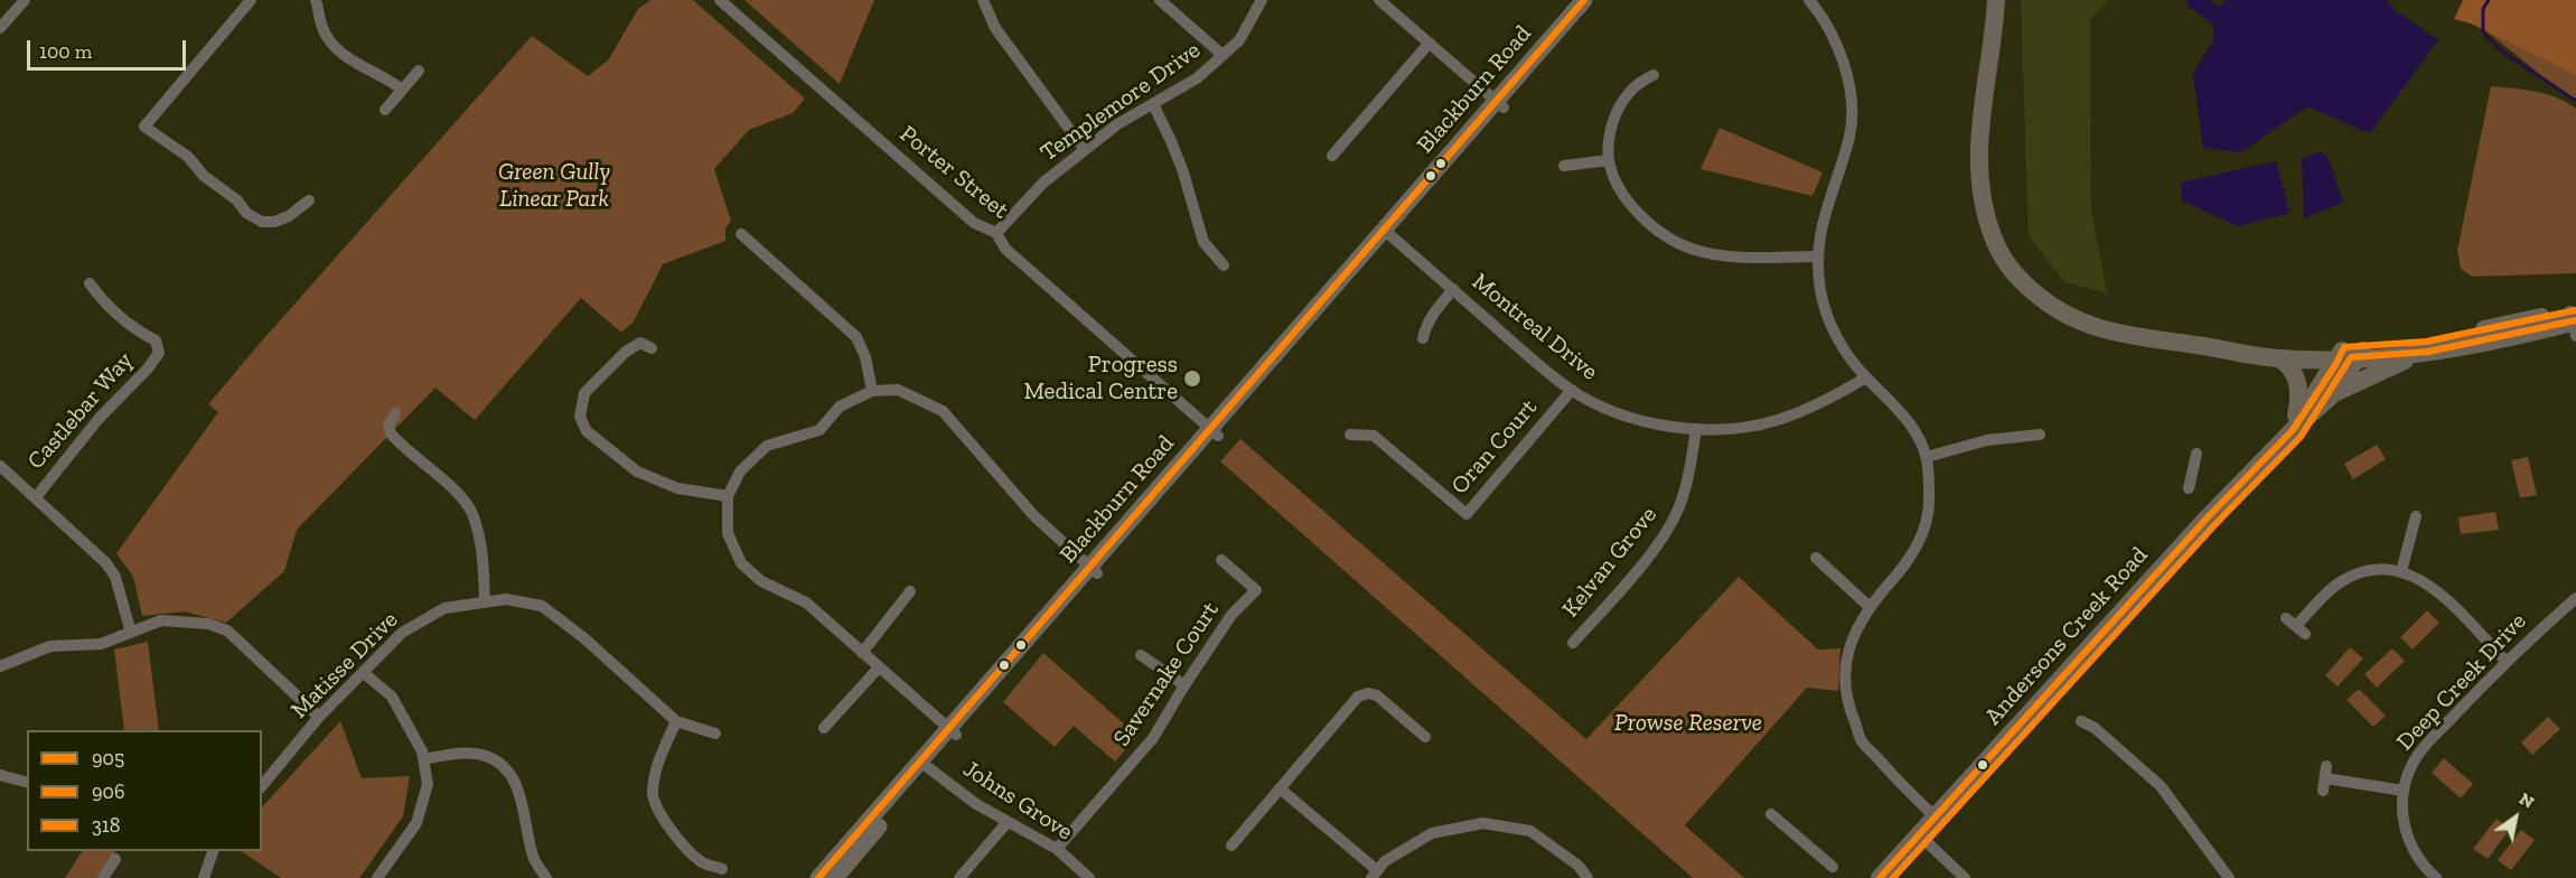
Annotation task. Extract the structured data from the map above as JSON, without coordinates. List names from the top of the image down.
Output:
{
  "streets": {
    "main road": ["Blackburn Road", "Andersons Creek Road"],
    "street": [
      "Templemore Drive",
      "Porter Street",
      "Montreal Drive",
      "Castlebar Way",
      "Oran Court",
      "Kelvan Grove",
      "Matisse Drive",
      "Savernake Court",
      "Deep Creek Drive",
      "Johns Grove"
    ]
  },
  "crossings": [
    ["Blackburn Road", "Porter Street"],
    ["Blackburn Road", "Montreal Drive"],
    ["Blackburn Road", "Johns Grove"],
    ["Templemore Drive", "Porter Street"],
    ["Montreal Drive", "Oran Court"],
    ["Montreal Drive", "Kelvan Grove"],
    ["Savernake Court", "Johns Grove"]
  ],
  "parks": ["Green Gully Linear Park", "Prowse Reserve"],
  "places": ["Progress Medical Centre"],
  "lines": ["transit line 905", "transit line 906", "transit line 318"],
  "legend": ["905", "906", "318"],
  "scale_bar": "100 m",
  "north": "top right"
}
